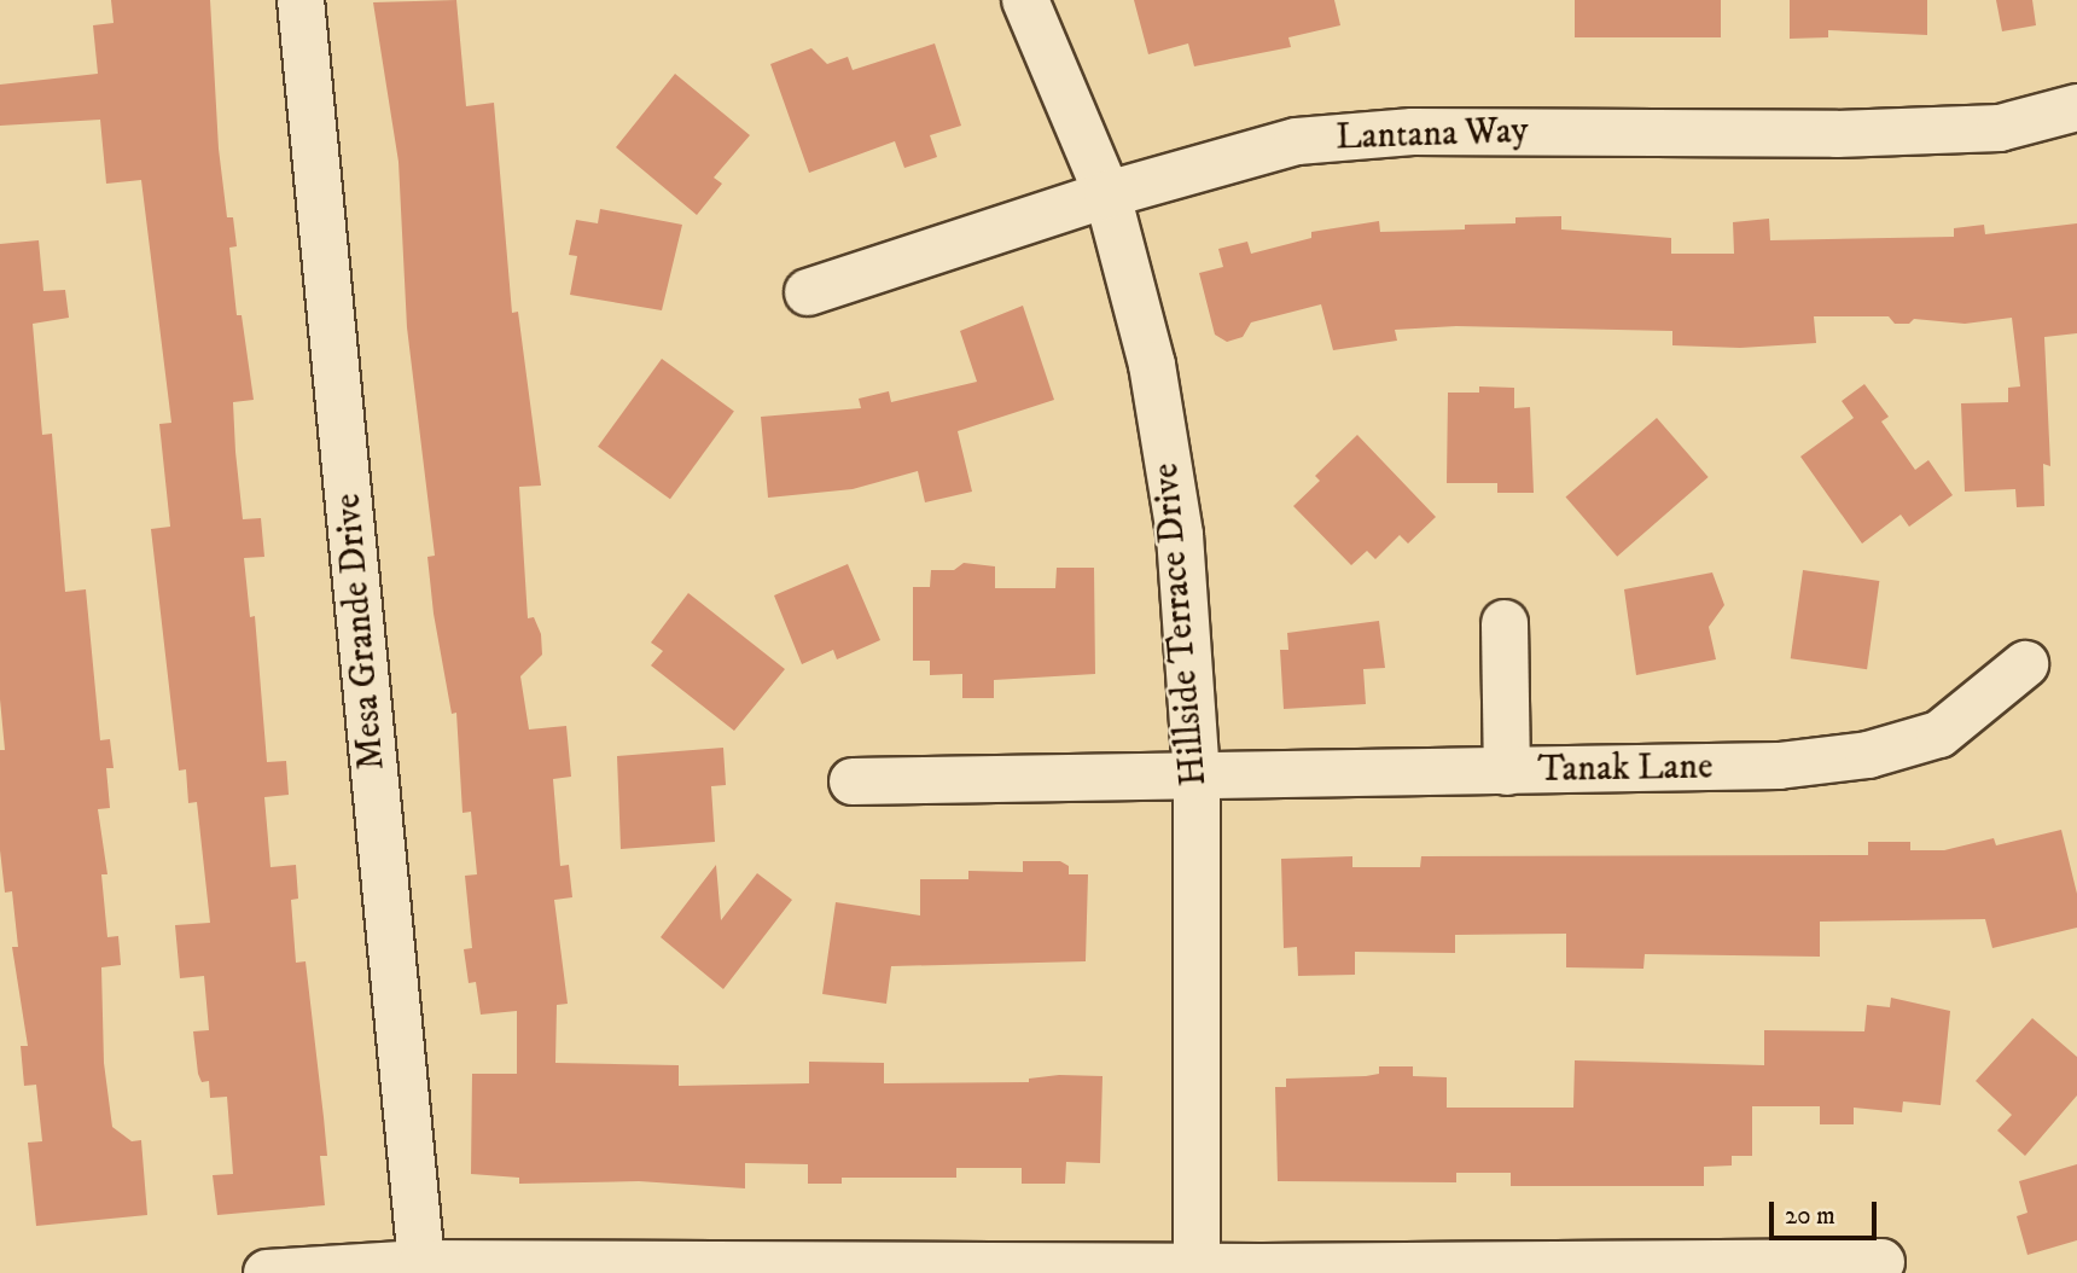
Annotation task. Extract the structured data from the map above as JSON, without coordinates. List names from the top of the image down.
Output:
{
  "streets": {
    "street": [
      "Lantana Way",
      "Hillside Terrace Drive",
      "Mesa Grande Drive",
      "Tanak Lane"
    ]
  },
  "crossings": [
    ["Lantana Way", "Hillside Terrace Drive"],
    ["Hillside Terrace Drive", "Tanak Lane"]
  ],
  "scale_bar": "20 m"
}
